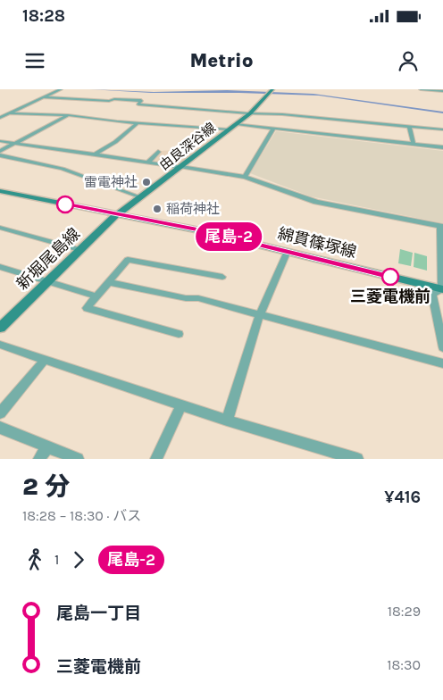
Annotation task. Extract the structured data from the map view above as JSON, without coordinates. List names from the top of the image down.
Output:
{
  "streets": {
    "main road": ["由良深谷線", "綿貫篠塚線", "新堀尾島線"]
  },
  "crossings": [
    ["由良深谷線", "綿貫篠塚線"],
    ["由良深谷線", "新堀尾島線"],
    ["綿貫篠塚線", "新堀尾島線"]
  ],
  "places": ["雷電神社", "稲荷神社", "三菱電機前"],
  "lines": ["bus line 尾島-2"],
  "page": {
    "status": "18:28",
    "header": "Metrio",
    "on_map": "尾島-2",
    "heading": ["2 分", "18:28 – 18:30 · バス", "¥416"],
    "legs": ["1", "尾島-2"],
    "list": [
      {
        "name": "尾島一丁目",
        "value": "18:29"
      },
      {
        "name": "三菱電機前",
        "value": "18:30"
      }
    ]
  }
}
